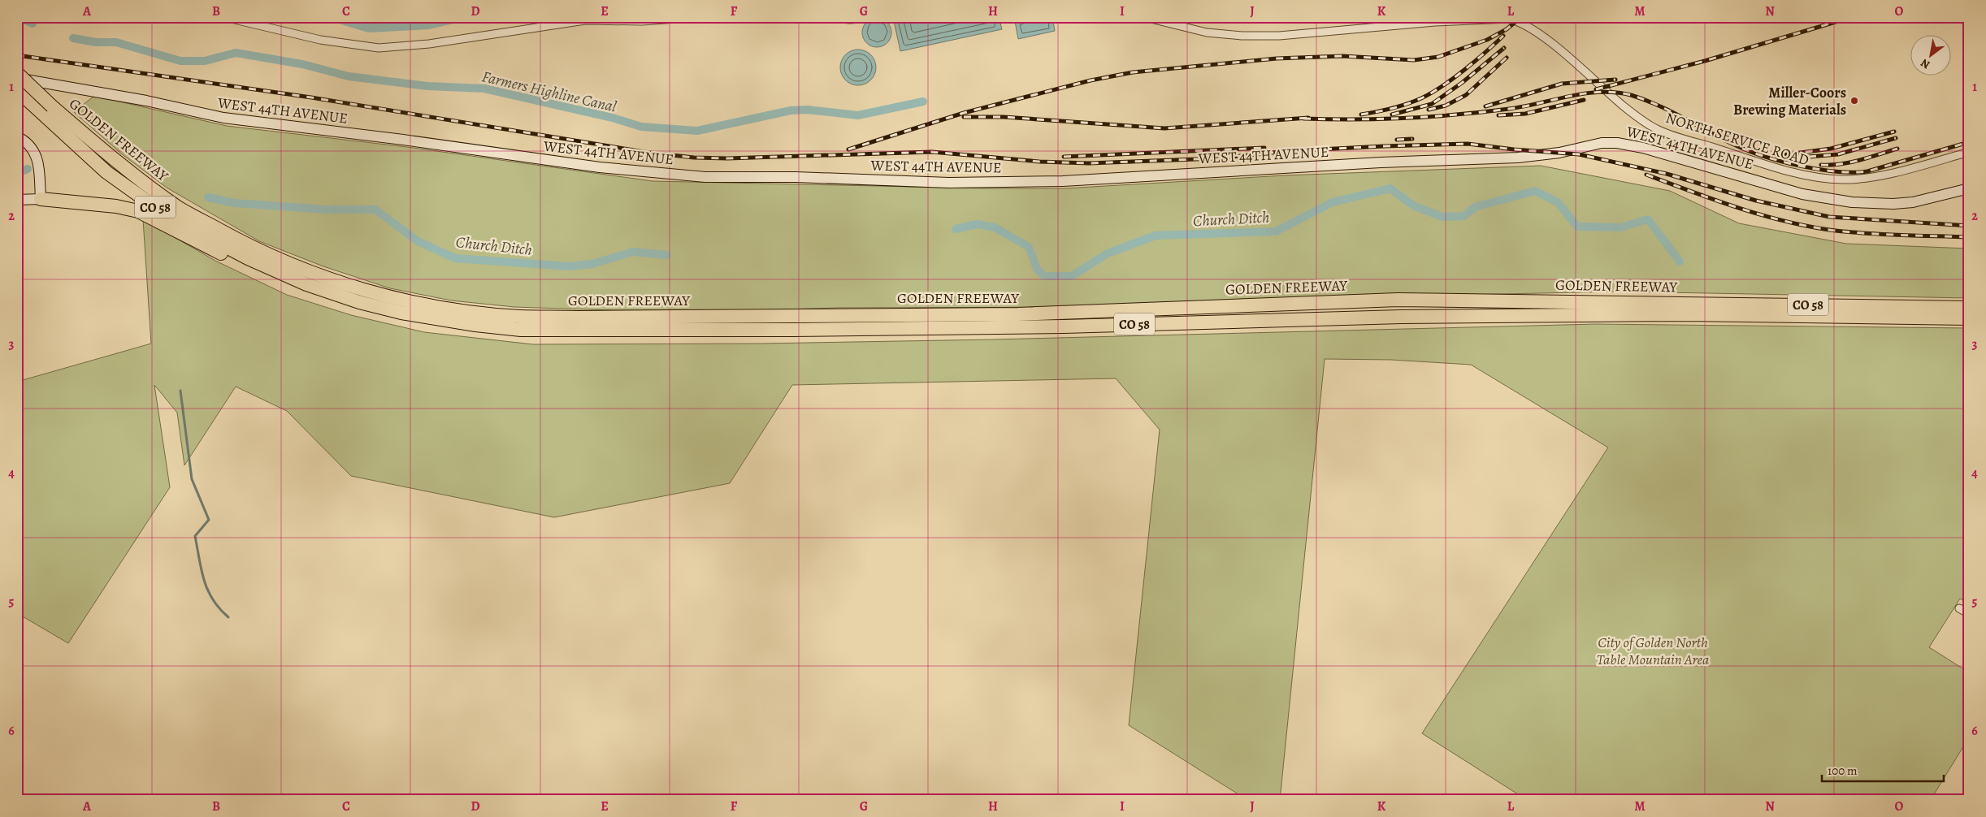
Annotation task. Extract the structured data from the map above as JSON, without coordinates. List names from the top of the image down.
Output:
{
  "streets": {
    "highway": ["GOLDEN FREEWAY", "CO 58"],
    "street": ["WEST 44TH AVENUE", "NORTH SERVICE ROAD"]
  },
  "water": ["Farmers Highline Canal", "Church Ditch"],
  "parks": ["City of Golden North Table Mountain Area"],
  "places": ["Miller-Coors Brewing Materials"],
  "scale_bar": "100 m",
  "north": "bottom left",
  "grid": {
    "columns": [
      "A",
      "B",
      "C",
      "D",
      "E",
      "F",
      "G",
      "H",
      "I",
      "J",
      "K",
      "L",
      "M",
      "N",
      "O"
    ],
    "rows": [
      "1",
      "2",
      "3",
      "4",
      "5",
      "6"
    ]
  }
}
